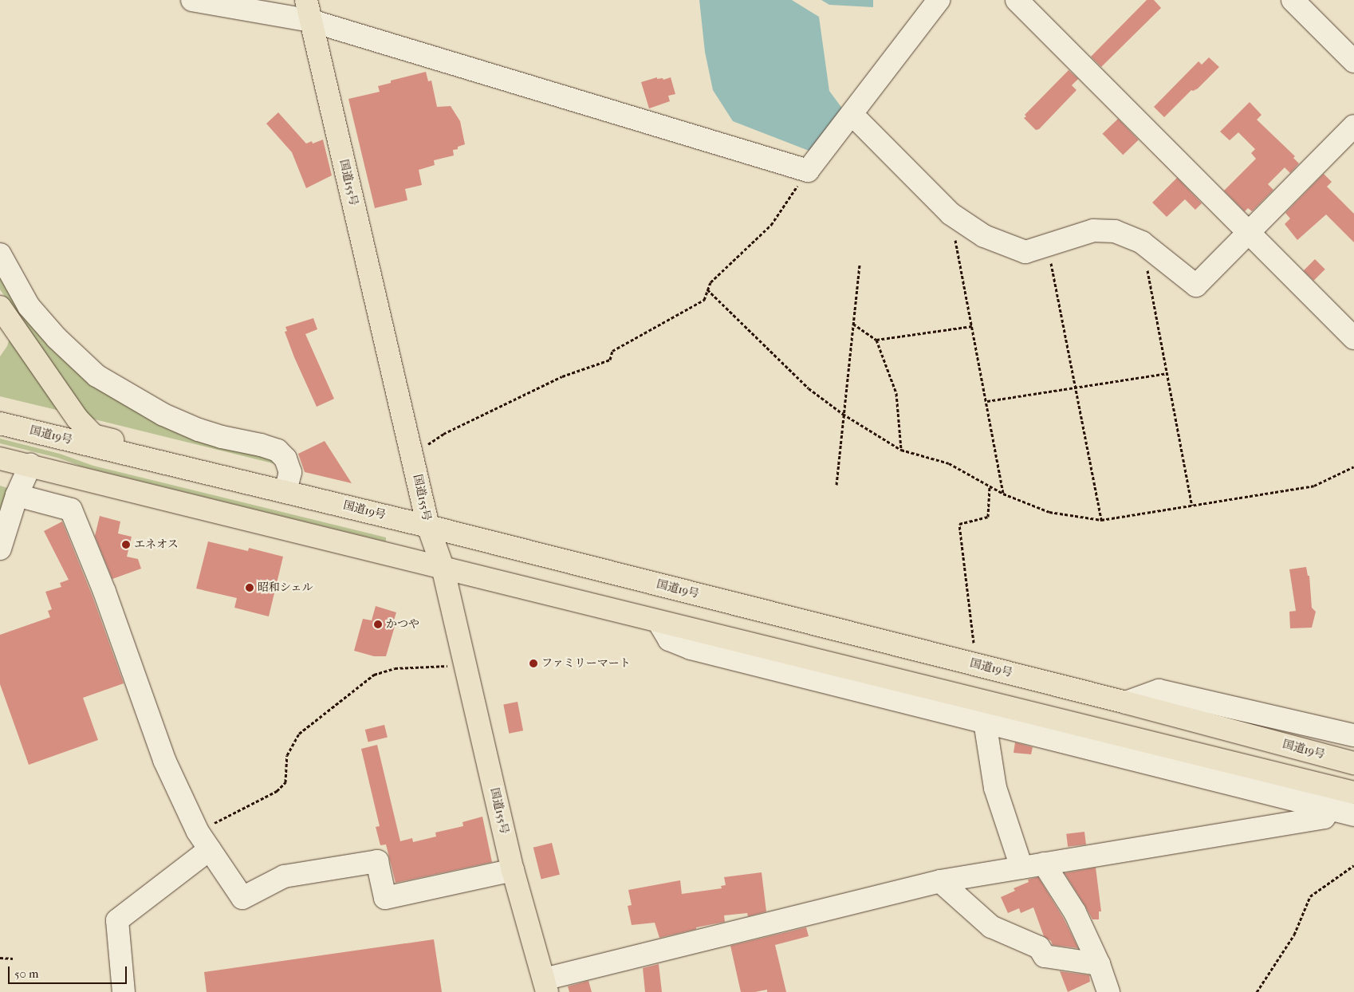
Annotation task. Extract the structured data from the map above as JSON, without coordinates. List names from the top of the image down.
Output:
{
  "streets": {
    "highway": ["国道155号", "国道19号"]
  },
  "crossings": [
    ["国道155号", "国道19号"]
  ],
  "places": [
    "エネオス",
    "昭和シェル",
    "かつや",
    "ファミリーマート"
  ],
  "scale_bar": "50 m"
}
